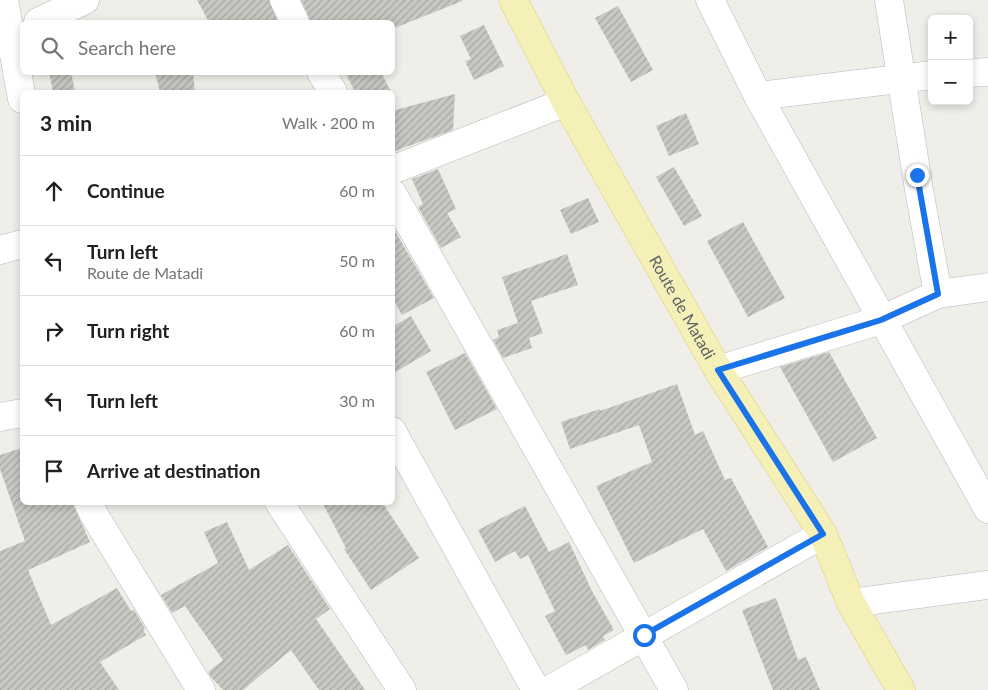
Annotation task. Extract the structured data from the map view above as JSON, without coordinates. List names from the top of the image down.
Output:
{
  "streets": {
    "main road": ["Route de Matadi"]
  },
  "page": {
    "map_buttons": ["+", "−"],
    "search": "Search here",
    "heading": ["3 min", "Walk · 200 m"],
    "list": [
      ["Continue", "60 m"],
      ["Turn left", "Route de Matadi", "50 m"],
      ["Turn right", "60 m"],
      ["Turn left", "30 m"],
      "Arrive at destination"
    ]
  }
}
